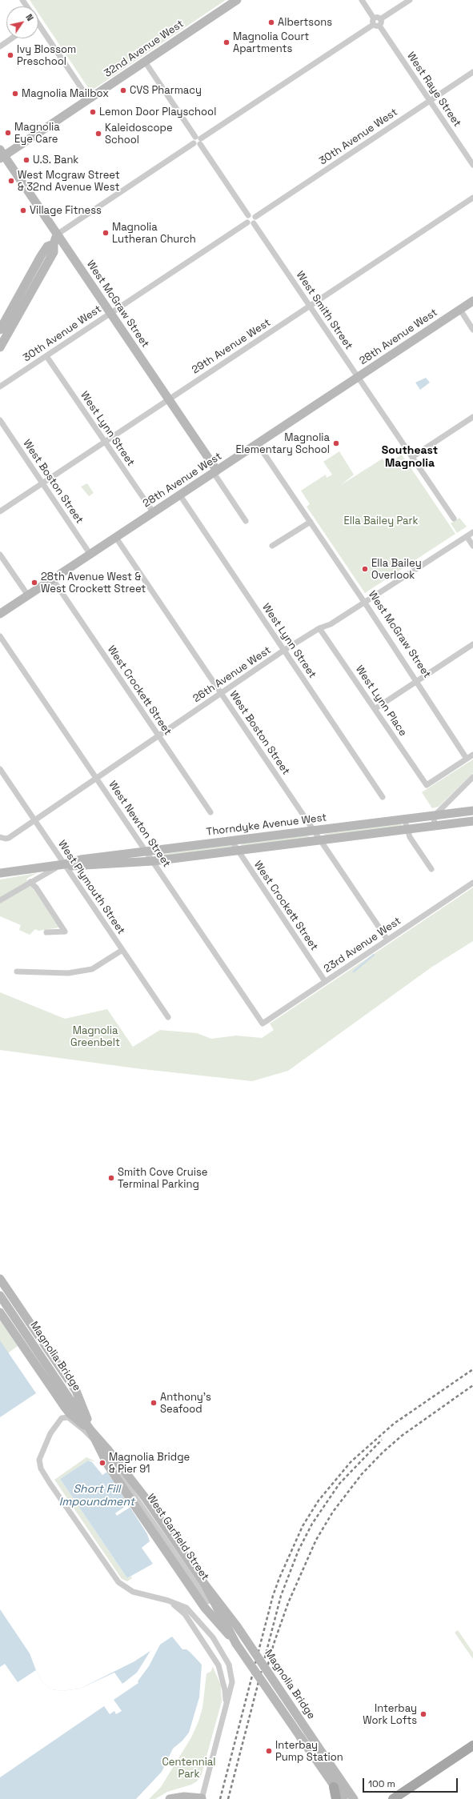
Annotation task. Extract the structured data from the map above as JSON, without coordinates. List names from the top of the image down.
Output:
{
  "streets": {
    "main road": [
      "32nd Avenue West",
      "West McGraw Street",
      "28th Avenue West",
      "Thorndyke Avenue West",
      "Magnolia Bridge"
    ],
    "street": [
      "West Raye Street",
      "30th Avenue West",
      "West Smith Street",
      "29th Avenue West",
      "West Lynn Street",
      "West Boston Street",
      "26th Avenue West",
      "West Crockett Street",
      "West Lynn Place",
      "West Newton Street",
      "West Plymouth Street",
      "23rd Avenue West",
      "West Garfield Street"
    ]
  },
  "crossings": [
    ["32nd Avenue West", "West McGraw Street"],
    ["West Raye Street", "30th Avenue West"],
    ["30th Avenue West", "West McGraw Street"],
    ["30th Avenue West", "West Smith Street"],
    ["30th Avenue West", "West Lynn Street"],
    ["West McGraw Street", "28th Avenue West"],
    ["West McGraw Street", "29th Avenue West"],
    ["West McGraw Street", "26th Avenue West"],
    ["West McGraw Street", "West Lynn Place"],
    ["West Smith Street", "28th Avenue West"],
    ["West Smith Street", "29th Avenue West"],
    ["28th Avenue West", "West Lynn Street"],
    ["28th Avenue West", "West Boston Street"],
    ["28th Avenue West", "West Crockett Street"],
    ["29th Avenue West", "West Lynn Street"],
    ["29th Avenue West", "West Boston Street"],
    ["West Lynn Street", "26th Avenue West"],
    ["West Boston Street", "26th Avenue West"],
    ["West Boston Street", "Thorndyke Avenue West"],
    ["West Boston Street", "23rd Avenue West"],
    ["26th Avenue West", "West Crockett Street"],
    ["26th Avenue West", "West Lynn Place"],
    ["26th Avenue West", "West Newton Street"],
    ["26th Avenue West", "West Plymouth Street"],
    ["West Crockett Street", "Thorndyke Avenue West"],
    ["West Crockett Street", "23rd Avenue West"],
    ["West Newton Street", "Thorndyke Avenue West"],
    ["West Newton Street", "23rd Avenue West"],
    ["Thorndyke Avenue West", "West Plymouth Street"]
  ],
  "districts": ["Southeast Magnolia"],
  "water": ["Short Fill Impoundment"],
  "parks": ["Ella Bailey Park", "Magnolia Greenbelt", "Centennial Park"],
  "places": [
    "Albertsons",
    "Magnolia Court Apartments",
    "Ivy Blossom Preschool",
    "CVS Pharmacy",
    "Magnolia Mailbox",
    "Lemon Door Playschool",
    "Magnolia Eye Care",
    "Kaleidoscope School",
    "U.S. Bank",
    "West Mcgraw Street & 32nd Avenue West",
    "Village Fitness",
    "Magnolia Lutheran Church",
    "Magnolia Elementary School",
    "Ella Bailey Overlook",
    "28th Avenue West & West Crockett Street",
    "Smith Cove Cruise Terminal Parking",
    "Anthony's Seafood",
    "Magnolia Bridge & Pier 91",
    "Interbay Work Lofts",
    "Interbay Pump Station"
  ],
  "scale_bar": "100 m",
  "north": "top right"
}
